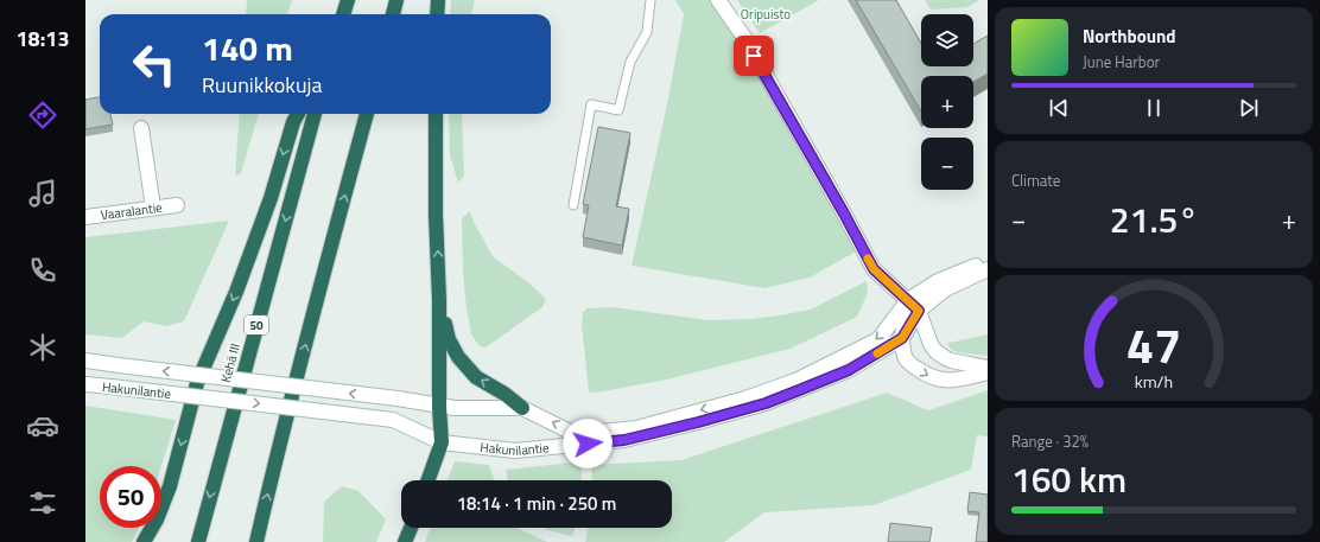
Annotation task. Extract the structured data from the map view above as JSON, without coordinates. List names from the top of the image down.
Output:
{
  "streets": {
    "highway": ["50", "Kehä III"],
    "main road": ["Vaaralantie", "Hakunilantie"]
  },
  "parks": ["Oripuisto"],
  "page": {
    "tabs": "18:13",
    "map_buttons": ["+", "−"],
    "turn": ["140 m", "Ruunikkokuja"],
    "song": ["Northbound", "June Harbor"],
    "tile": [
      "Climate",
      ["Range · 32%", "160 km"]
    ],
    "heat": ["−", "21.5°", "+"],
    "limit": "50",
    "trip": "18:14 · 1 min · 250 m",
    "gauge": ["47", "km/h"]
  }
}
